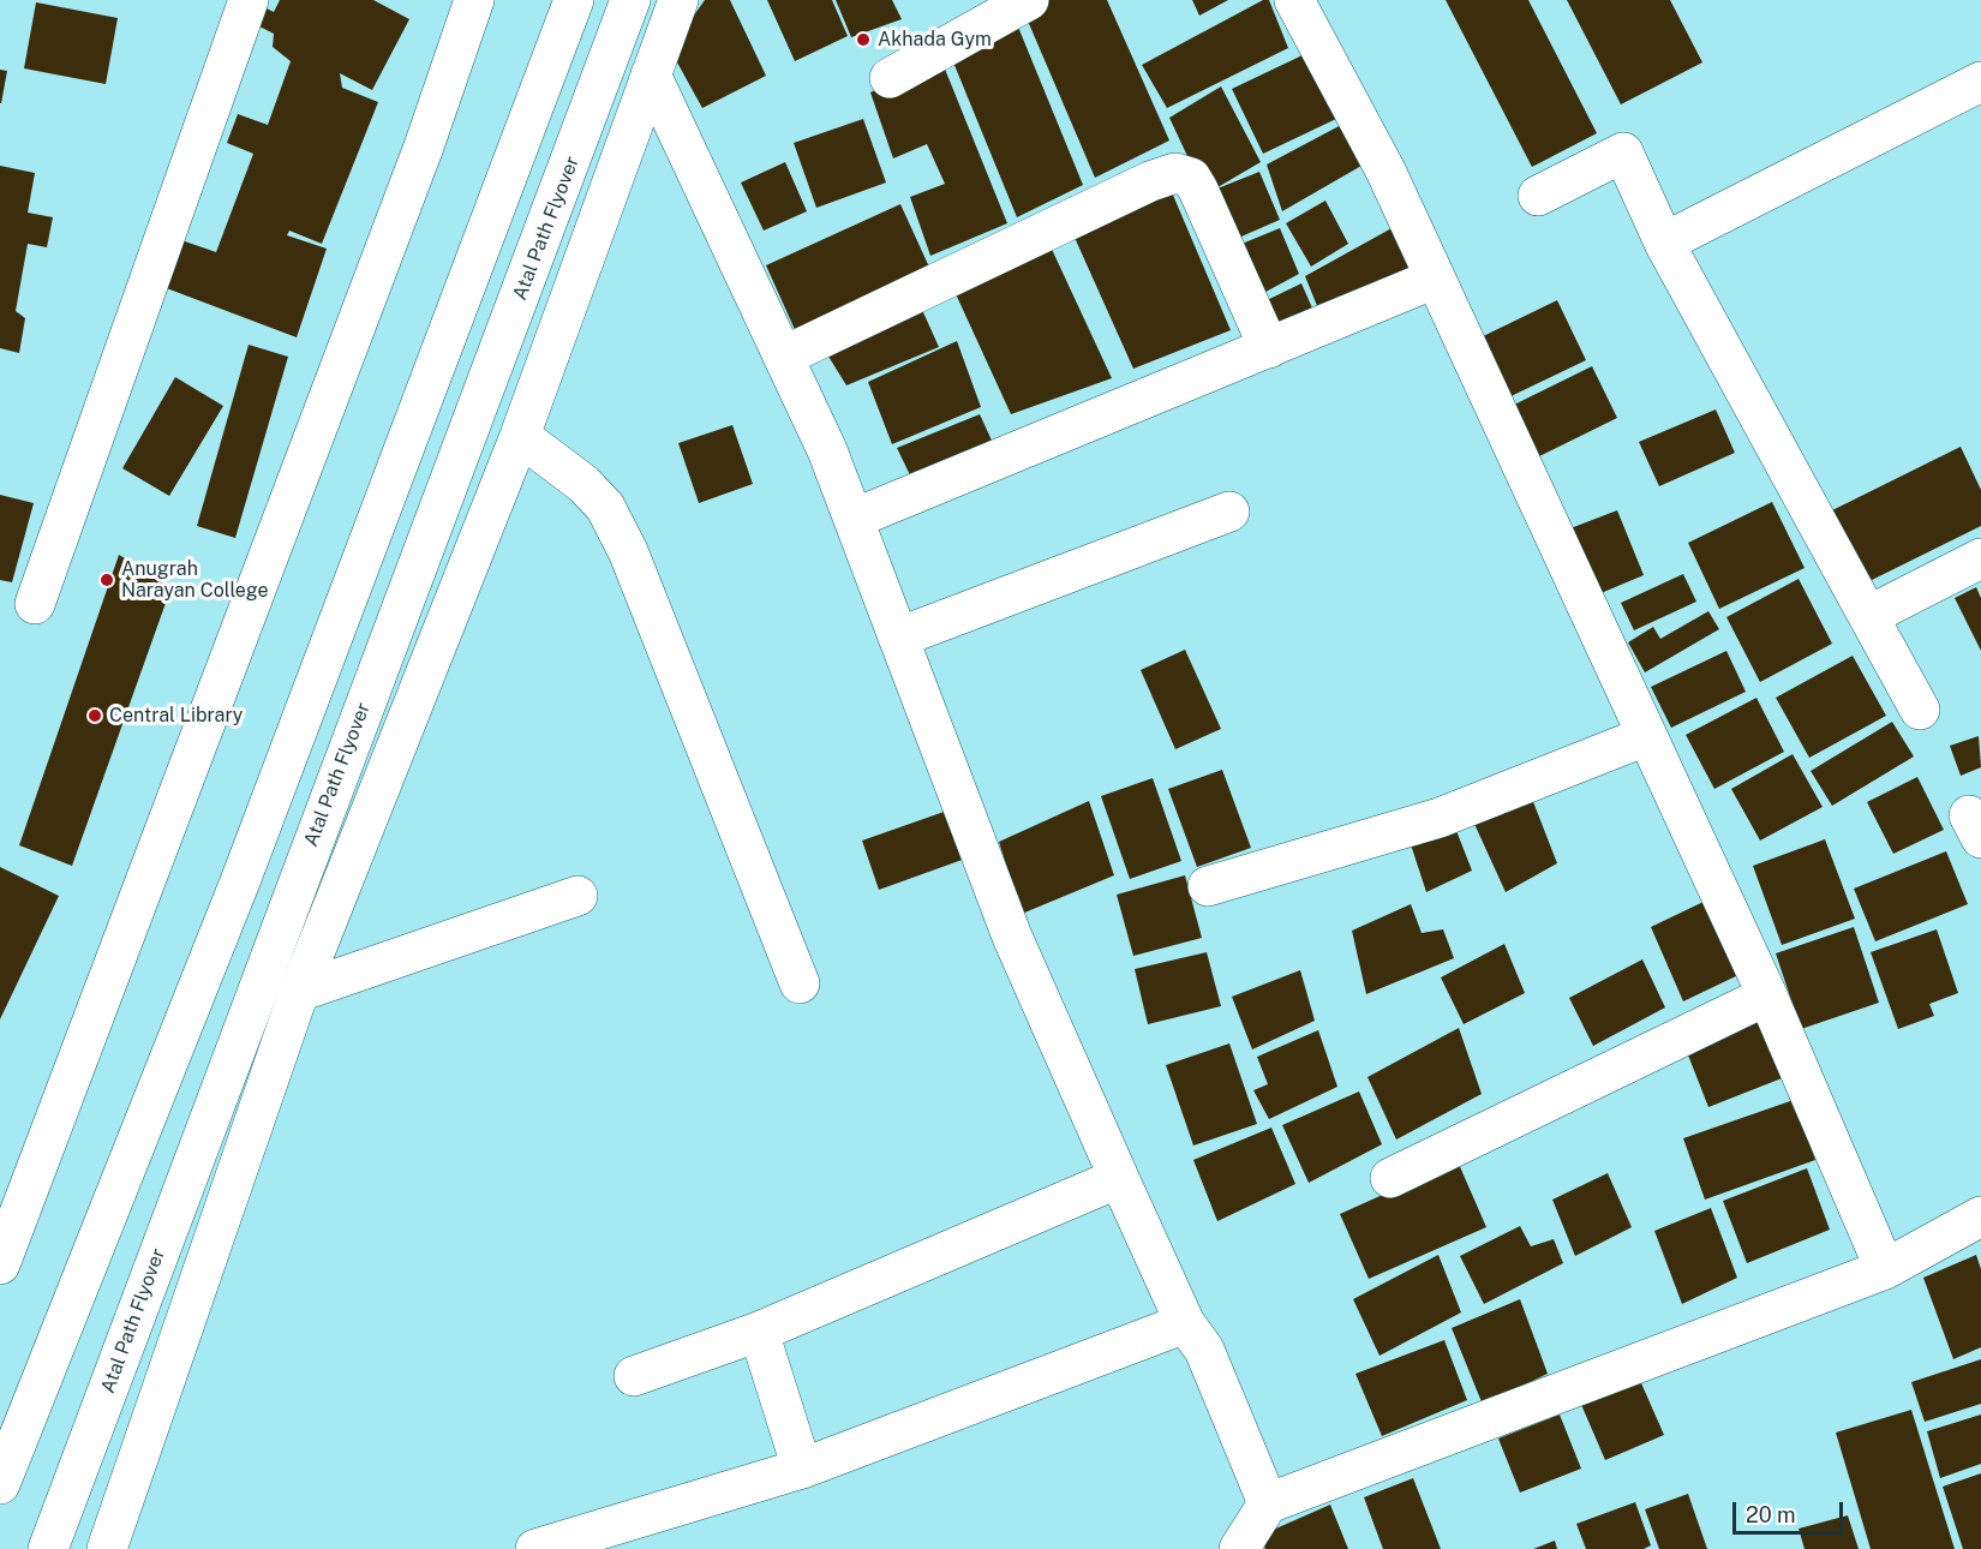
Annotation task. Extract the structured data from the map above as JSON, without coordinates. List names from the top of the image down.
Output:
{
  "streets": {
    "street": ["Atal Path Flyover"]
  },
  "places": ["Akhada Gym", "Anugrah Narayan College", "Central Library"],
  "scale_bar": "20 m"
}
